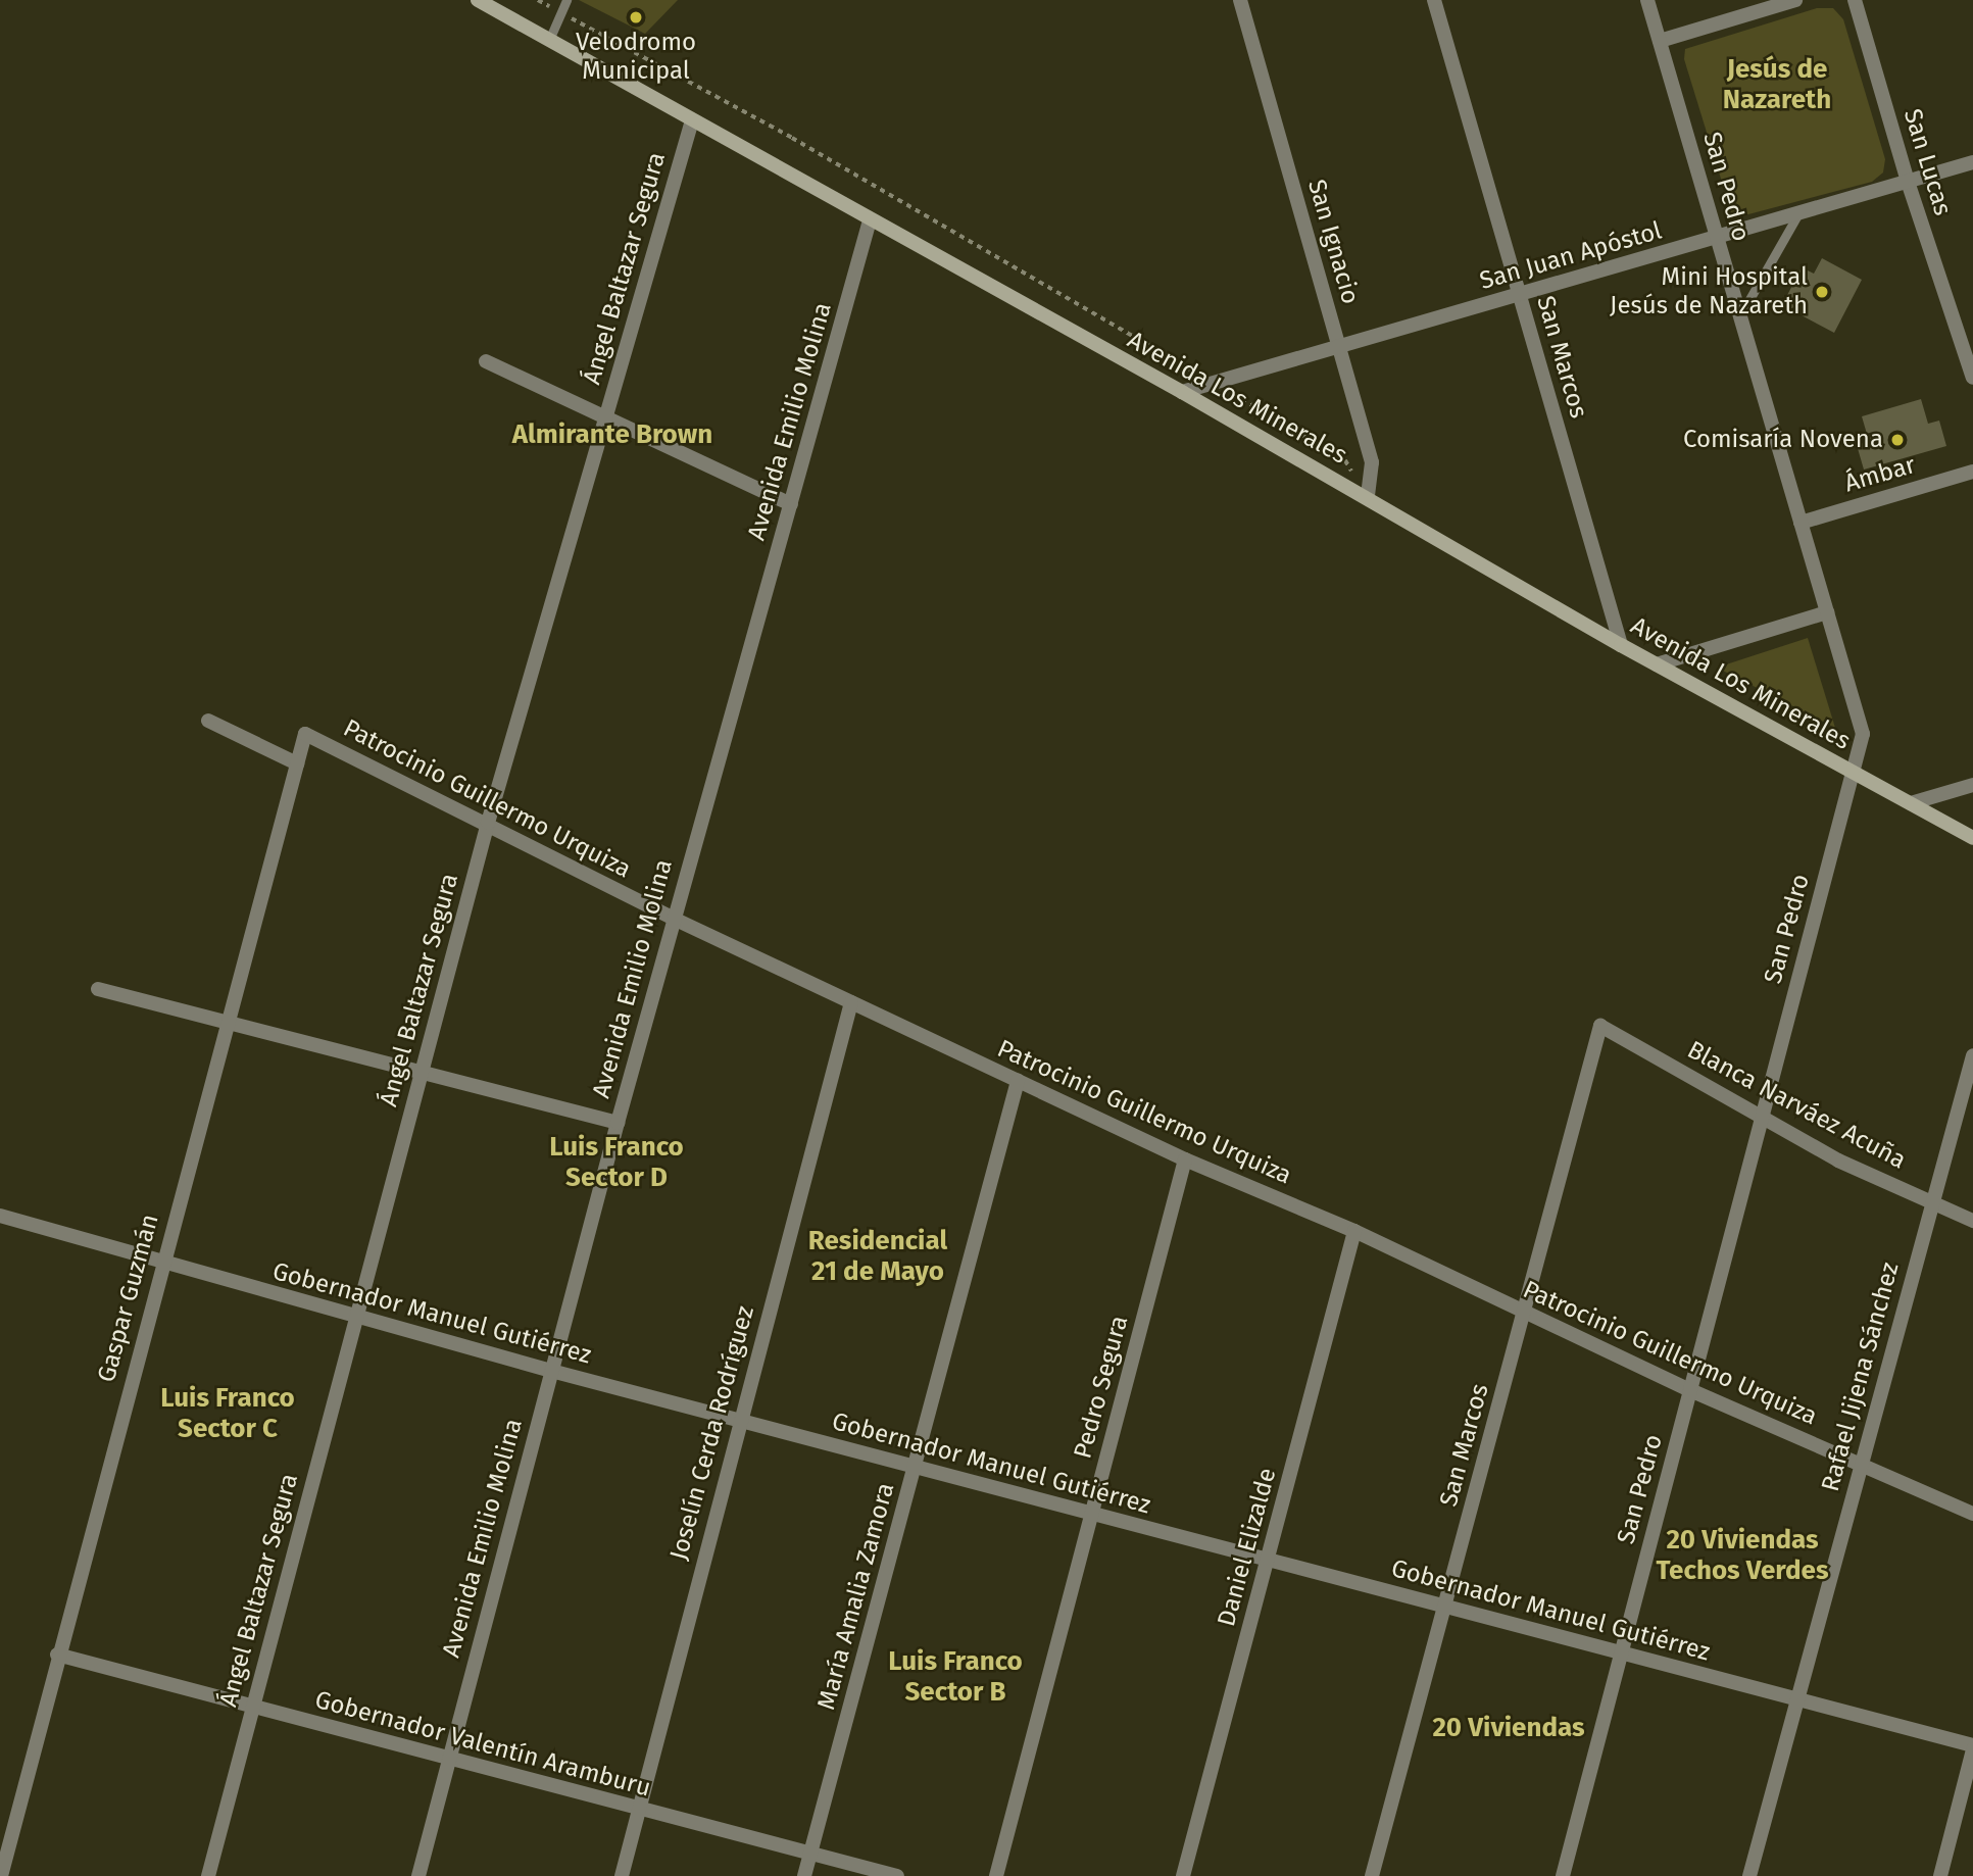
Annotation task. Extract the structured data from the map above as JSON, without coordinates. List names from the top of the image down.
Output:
{
  "streets": {
    "main road": ["Avenida Los Minerales"],
    "street": [
      "San Lucas",
      "San Pedro",
      "San Ignacio",
      "San Juan Apóstol",
      "Ángel Baltazar Segura",
      "San Marcos",
      "Avenida Emilio Molina",
      "Ámbar",
      "Patrocinio Guillermo Urquiza",
      "Blanca Narváez Acuña",
      "Gaspar Guzmán",
      "Gobernador Manuel Gutiérrez",
      "Rafael Jijena Sánchez",
      "Pedro Segura",
      "Joselín Cerda Rodríguez",
      "Daniel Elizalde",
      "María Amalia Zamora",
      "Gobernador Valentín Aramburu"
    ]
  },
  "crossings": [
    ["San Lucas", "San Juan Apóstol"],
    ["San Pedro", "San Juan Apóstol"],
    ["San Pedro", "Avenida Los Minerales"],
    ["San Pedro", "Ámbar"],
    ["San Pedro", "Patrocinio Guillermo Urquiza"],
    ["San Pedro", "Blanca Narváez Acuña"],
    ["San Pedro", "Gobernador Manuel Gutiérrez"],
    ["San Ignacio", "San Juan Apóstol"],
    ["San Ignacio", "Avenida Los Minerales"],
    ["San Juan Apóstol", "San Marcos"],
    ["San Juan Apóstol", "Avenida Los Minerales"],
    ["Ángel Baltazar Segura", "Avenida Los Minerales"],
    ["Ángel Baltazar Segura", "Patrocinio Guillermo Urquiza"],
    ["Ángel Baltazar Segura", "Gobernador Manuel Gutiérrez"],
    ["Ángel Baltazar Segura", "Gobernador Valentín Aramburu"],
    ["San Marcos", "Avenida Los Minerales"],
    ["San Marcos", "Patrocinio Guillermo Urquiza"],
    ["San Marcos", "Blanca Narváez Acuña"],
    ["San Marcos", "Gobernador Manuel Gutiérrez"],
    ["Avenida Los Minerales", "Avenida Emilio Molina"],
    ["Avenida Emilio Molina", "Patrocinio Guillermo Urquiza"],
    ["Avenida Emilio Molina", "Gobernador Manuel Gutiérrez"],
    ["Avenida Emilio Molina", "Gobernador Valentín Aramburu"],
    ["Patrocinio Guillermo Urquiza", "Gaspar Guzmán"],
    ["Patrocinio Guillermo Urquiza", "Rafael Jijena Sánchez"],
    ["Patrocinio Guillermo Urquiza", "Pedro Segura"],
    ["Patrocinio Guillermo Urquiza", "Joselín Cerda Rodríguez"],
    ["Patrocinio Guillermo Urquiza", "Daniel Elizalde"],
    ["Patrocinio Guillermo Urquiza", "María Amalia Zamora"],
    ["Blanca Narváez Acuña", "Rafael Jijena Sánchez"],
    ["Gaspar Guzmán", "Gobernador Manuel Gutiérrez"],
    ["Gaspar Guzmán", "Gobernador Valentín Aramburu"],
    ["Gobernador Manuel Gutiérrez", "Rafael Jijena Sánchez"],
    ["Gobernador Manuel Gutiérrez", "Pedro Segura"],
    ["Gobernador Manuel Gutiérrez", "Joselín Cerda Rodríguez"],
    ["Gobernador Manuel Gutiérrez", "Daniel Elizalde"],
    ["Gobernador Manuel Gutiérrez", "María Amalia Zamora"],
    ["Joselín Cerda Rodríguez", "Gobernador Valentín Aramburu"],
    ["María Amalia Zamora", "Gobernador Valentín Aramburu"]
  ],
  "districts": [
    "Jesús de Nazareth",
    "Almirante Brown",
    "Luis Franco Sector D",
    "Residencial 21 de Mayo",
    "Luis Franco Sector C",
    "20 Viviendas Techos Verdes",
    "Luis Franco Sector B",
    "20 Viviendas"
  ],
  "places": ["Velodromo Municipal", "Mini Hospital Jesús de Nazareth", "Comisaría Novena"]
}
